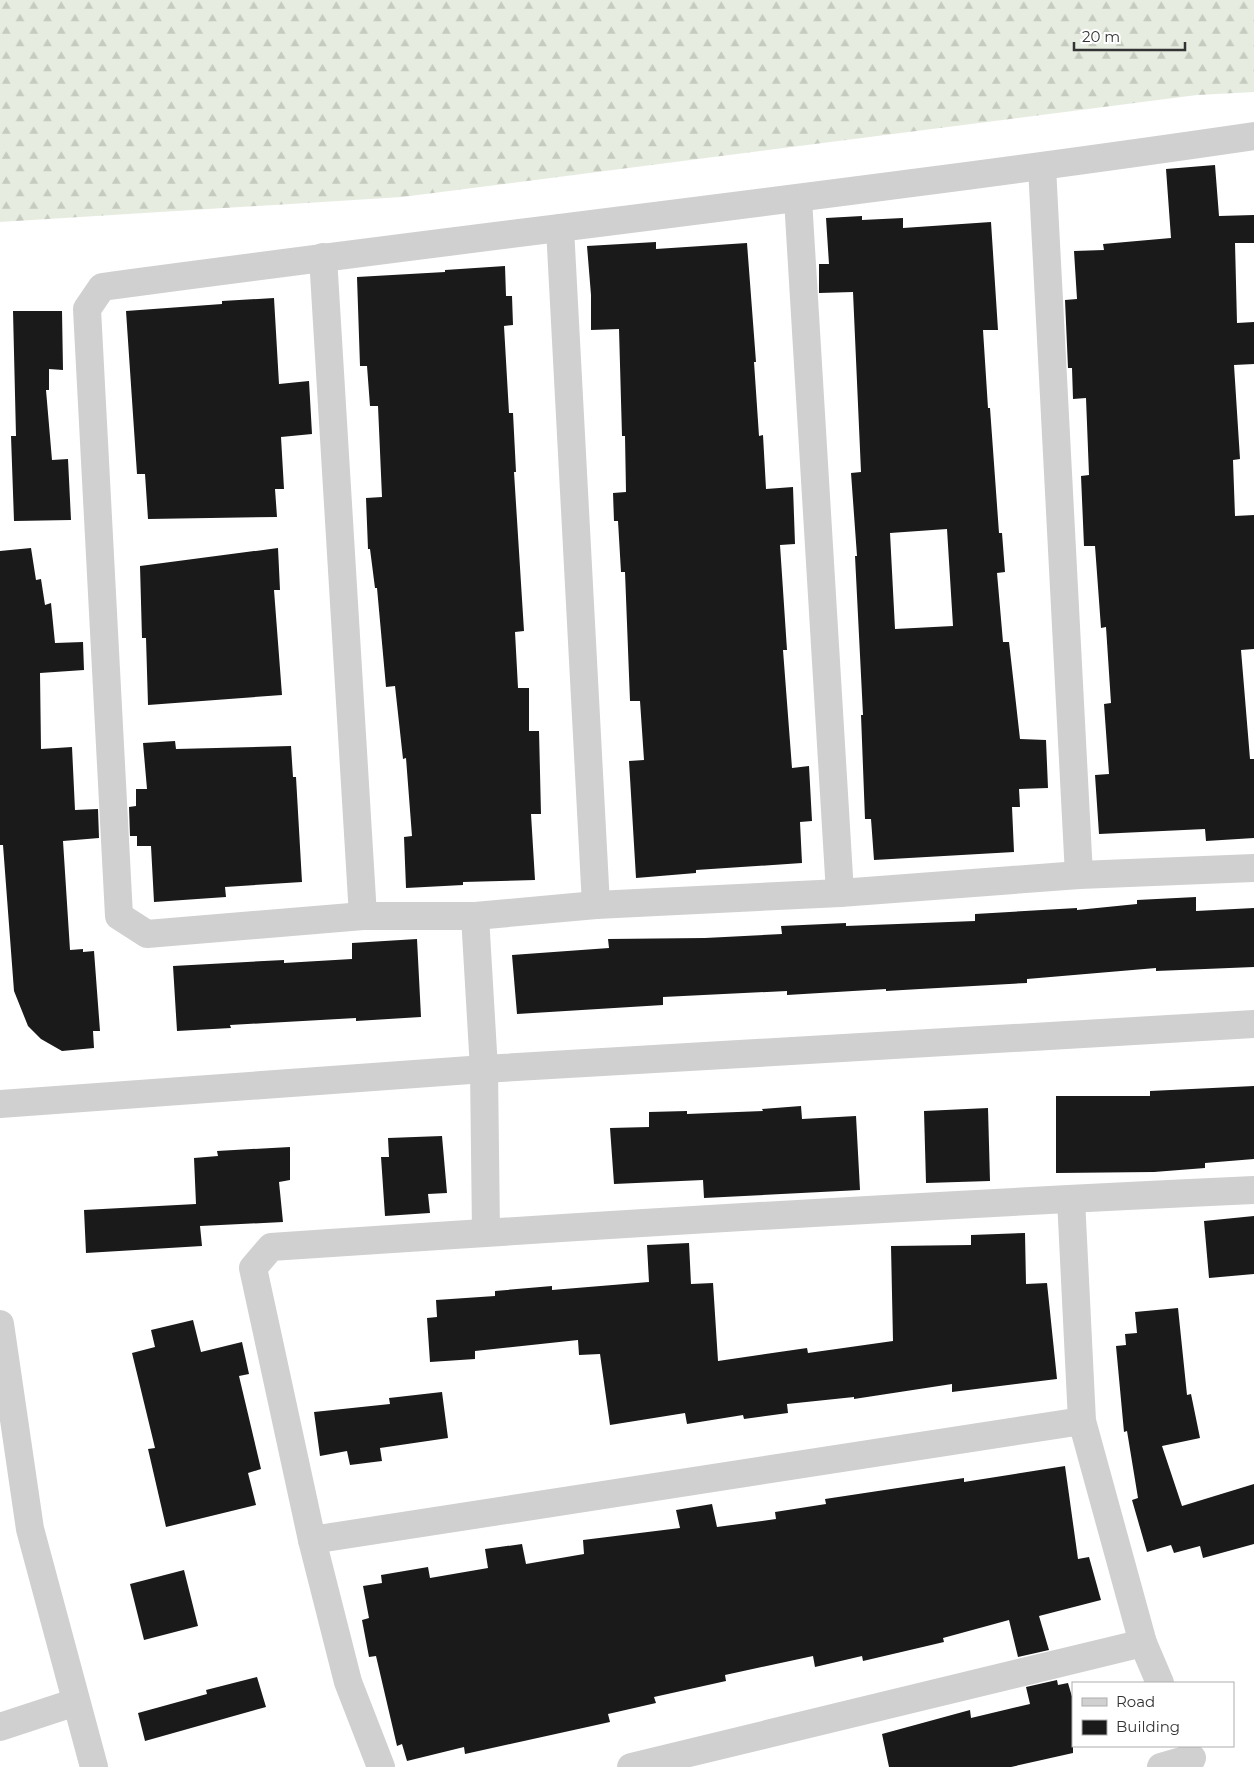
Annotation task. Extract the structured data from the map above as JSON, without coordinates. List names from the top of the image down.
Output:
{
  "legend": ["Road", "Building"],
  "scale_bar": "20 m"
}
